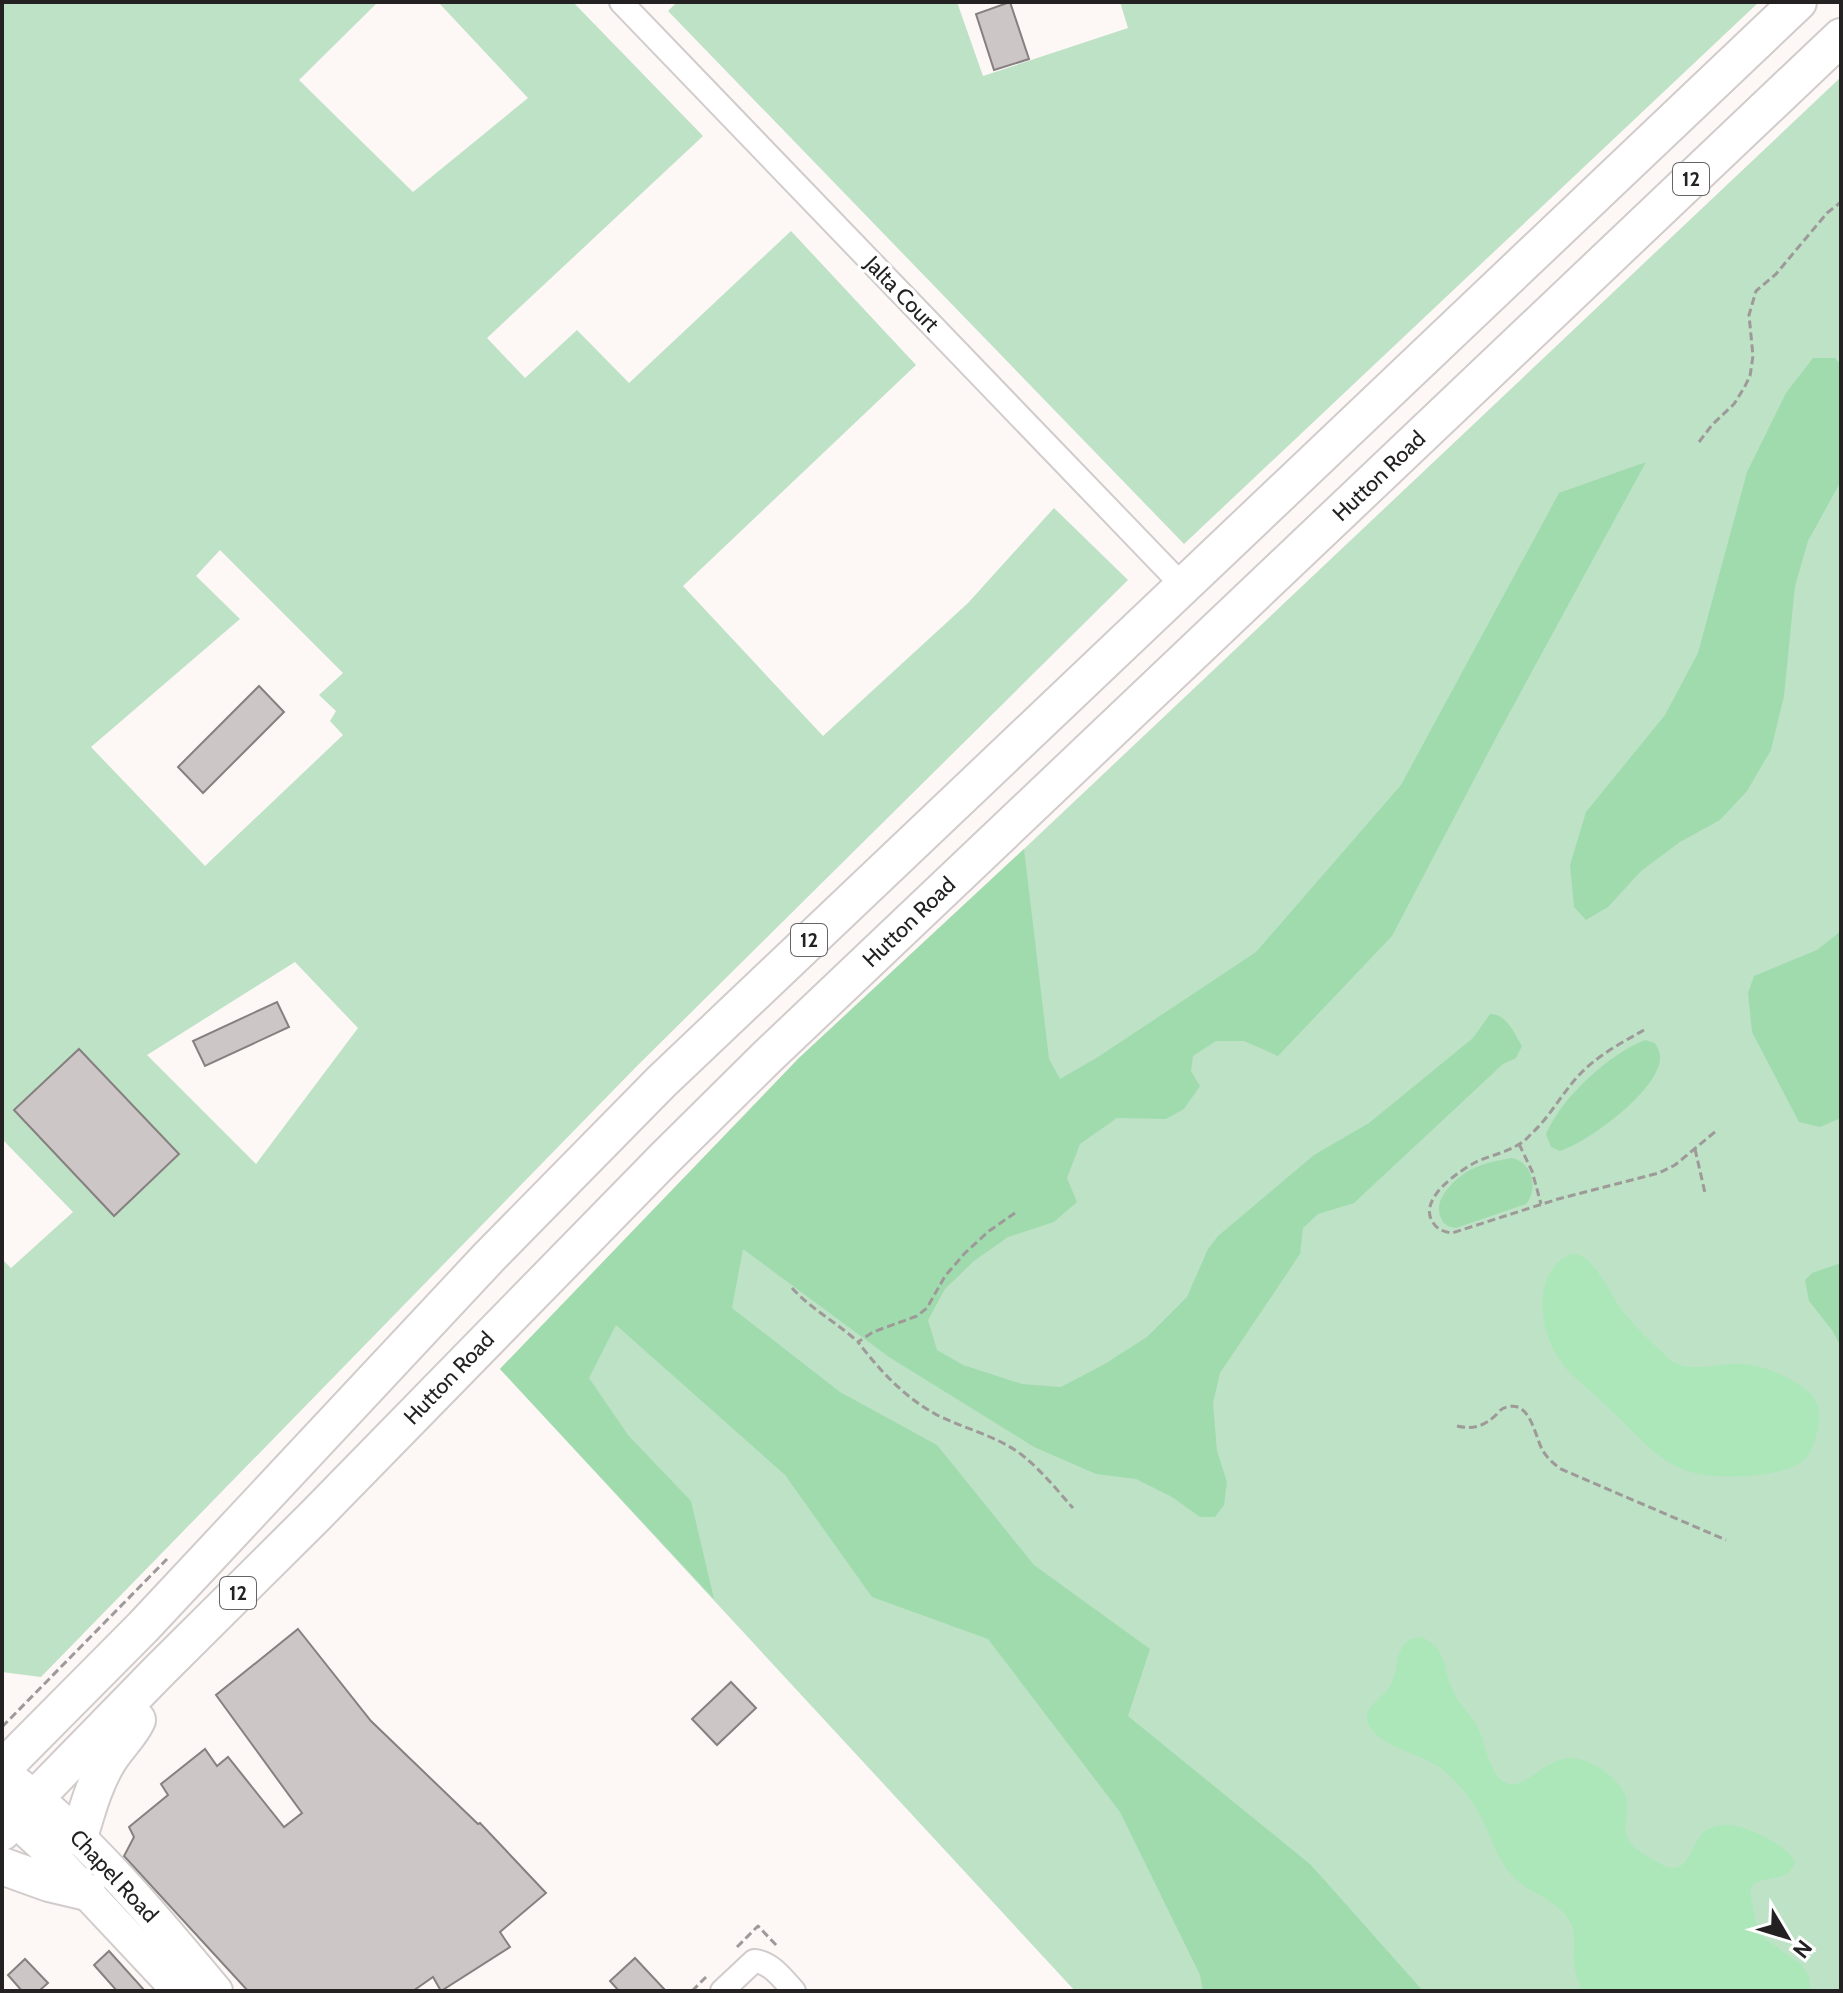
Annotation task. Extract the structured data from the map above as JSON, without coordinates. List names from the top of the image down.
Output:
{
  "streets": {
    "main road": ["12", "Hutton Road", "Chapel Road"],
    "street": ["Jalta Court"]
  },
  "crossings": [
    ["12", "Jalta Court"],
    ["12", "Chapel Road"],
    ["Hutton Road", "Chapel Road"]
  ],
  "north": "bottom right"
}
